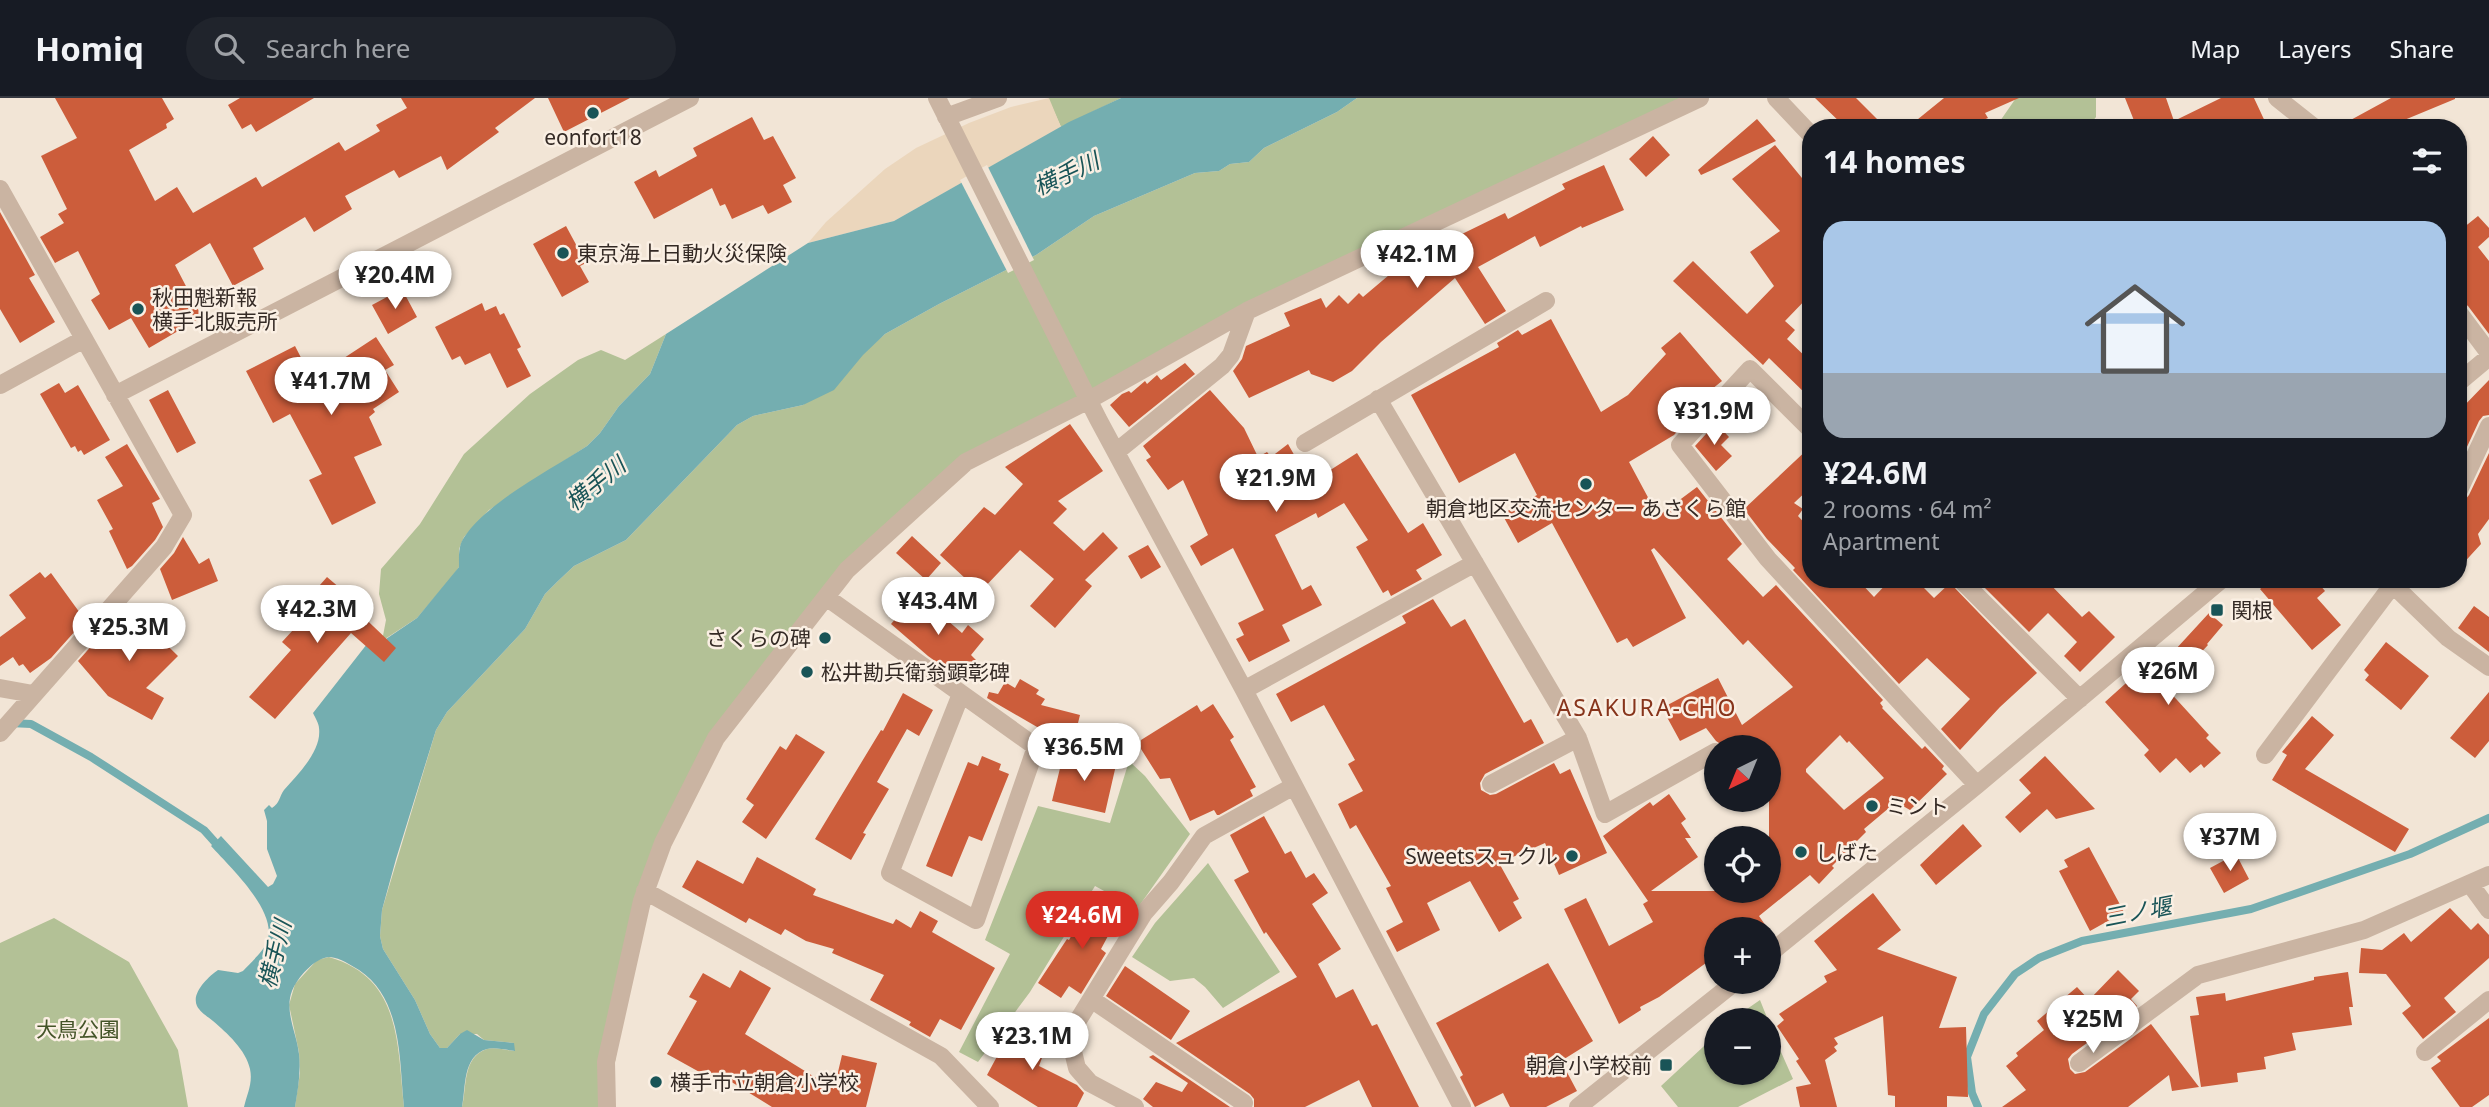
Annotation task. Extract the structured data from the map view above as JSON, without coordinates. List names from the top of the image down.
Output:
{
  "districts": ["ASAKURA-CHO"],
  "water": ["横手川", "三ノ堰"],
  "parks": ["大鳥公園"],
  "places": {
    "other": [
      "eonfort18",
      "東京海上日動火災保険",
      "秋田魁新報 横手北販売所",
      "朝倉地区交流センター あさくら館",
      "さくらの碑",
      "松井勘兵衛翁顕彰碑",
      "ミント",
      "しばた",
      "Sweetsスュクル",
      "横手市立朝倉小学校"
    ],
    "transit": ["関根", "朝倉小学校前"]
  },
  "north": "bottom left",
  "page": {
    "header": "Homiq",
    "search": "Search here",
    "nav": ["Map", "Layers", "Share"],
    "heading": "14 homes",
    "list": [
      {
        "name": "¥24.6M",
        "note": "2 rooms · 64 m² · Apartment"
      }
    ],
    "price": [
      "¥42.1M",
      "¥20.4M",
      "¥41.7M",
      "¥31.9M",
      "¥21.9M",
      "¥43.4M",
      "¥42.3M",
      "¥25.3M",
      "¥26M",
      "¥36.5M",
      "¥37M",
      "¥24.6M",
      "¥25M",
      "¥23.1M"
    ],
    "map_buttons": ["+", "−"]
  }
}
